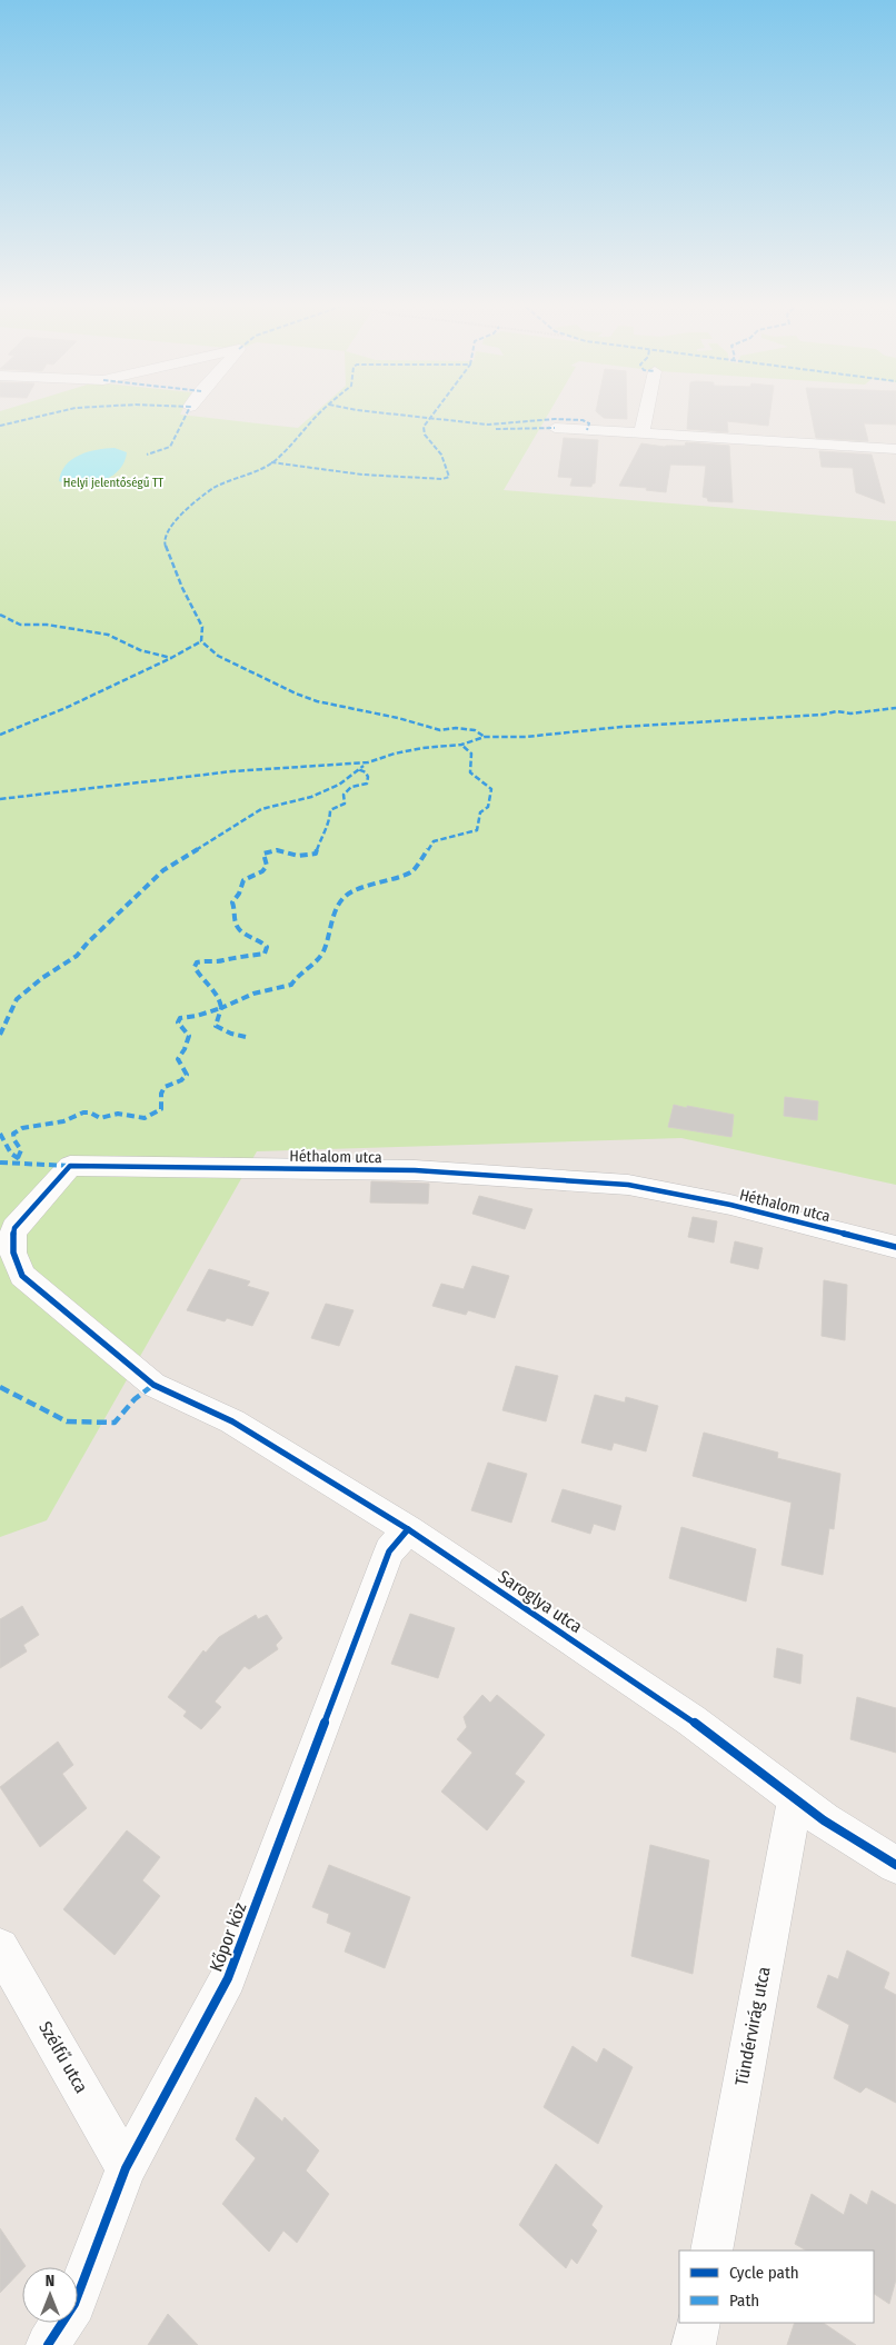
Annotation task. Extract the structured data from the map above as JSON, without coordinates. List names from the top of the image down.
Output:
{
  "streets": {
    "street": [
      "Héthalom utca",
      "Saroglya utca",
      "Kőpor köz",
      "Tündérvirág utca",
      "Szélfű utca"
    ]
  },
  "crossings": [
    ["Héthalom utca", "Saroglya utca"],
    ["Saroglya utca", "Kőpor köz"],
    ["Saroglya utca", "Tündérvirág utca"],
    ["Kőpor köz", "Szélfű utca"]
  ],
  "parks": ["Helyi jelentőségű TT"],
  "legend": ["Cycle path", "Path"],
  "north": "top"
}
